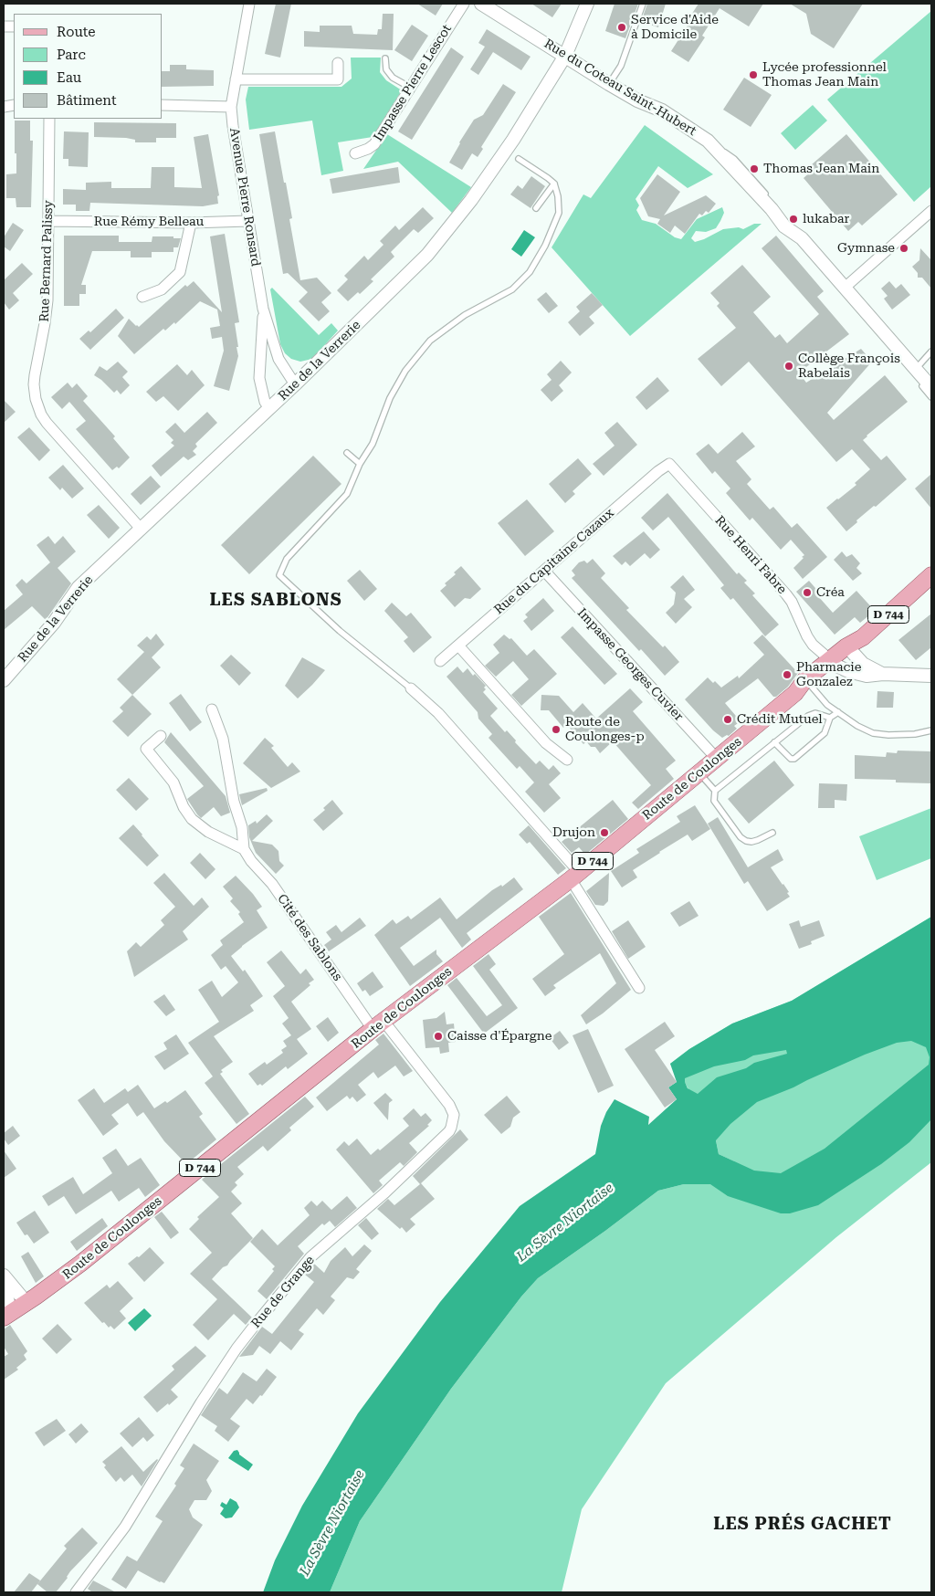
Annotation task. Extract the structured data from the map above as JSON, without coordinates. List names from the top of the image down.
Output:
{
  "streets": {
    "main road": ["D 744", "Route de Coulonges"],
    "street": [
      "Impasse Pierre Lescot",
      "Rue du Coteau Saint-Hubert",
      "Avenue Pierre Ronsard",
      "Rue Rémy Belleau",
      "Rue Bernard Palissy",
      "Rue de la Verrerie",
      "Rue Henri Fabre",
      "Rue du Capitaine Cazaux",
      "Impasse Georges Cuvier",
      "Cité des Sablons",
      "Rue de Grange"
    ]
  },
  "crossings": [
    ["Rue du Coteau Saint-Hubert", "Rue de la Verrerie"],
    ["Avenue Pierre Ronsard", "Rue Rémy Belleau"],
    ["Avenue Pierre Ronsard", "Rue de la Verrerie"],
    ["Rue Rémy Belleau", "Rue Bernard Palissy"],
    ["Rue Bernard Palissy", "Rue de la Verrerie"],
    ["Rue Henri Fabre", "Rue du Capitaine Cazaux"],
    ["Rue Henri Fabre", "Route de Coulonges"],
    ["Rue du Capitaine Cazaux", "Impasse Georges Cuvier"],
    ["Impasse Georges Cuvier", "Route de Coulonges"],
    ["Route de Coulonges", "Cité des Sablons"],
    ["Route de Coulonges", "Rue de Grange"],
    ["Cité des Sablons", "Rue de Grange"]
  ],
  "districts": ["LES SABLONS", "LES PRÉS GACHET"],
  "water": ["La Sèvre Niortaise"],
  "places": [
    "Service d'Aide à Domicile",
    "Lycée professionnel Thomas Jean Main",
    "Thomas Jean Main",
    "lukabar",
    "Gymnase",
    "Collège François Rabelais",
    "Créa",
    "Pharmacie Gonzalez",
    "Crédit Mutuel",
    "Route de Coulonges-p",
    "Drujon",
    "Caisse d'Épargne"
  ],
  "legend": [
    "Route",
    "Parc",
    "Eau",
    "Bâtiment"
  ]
}
